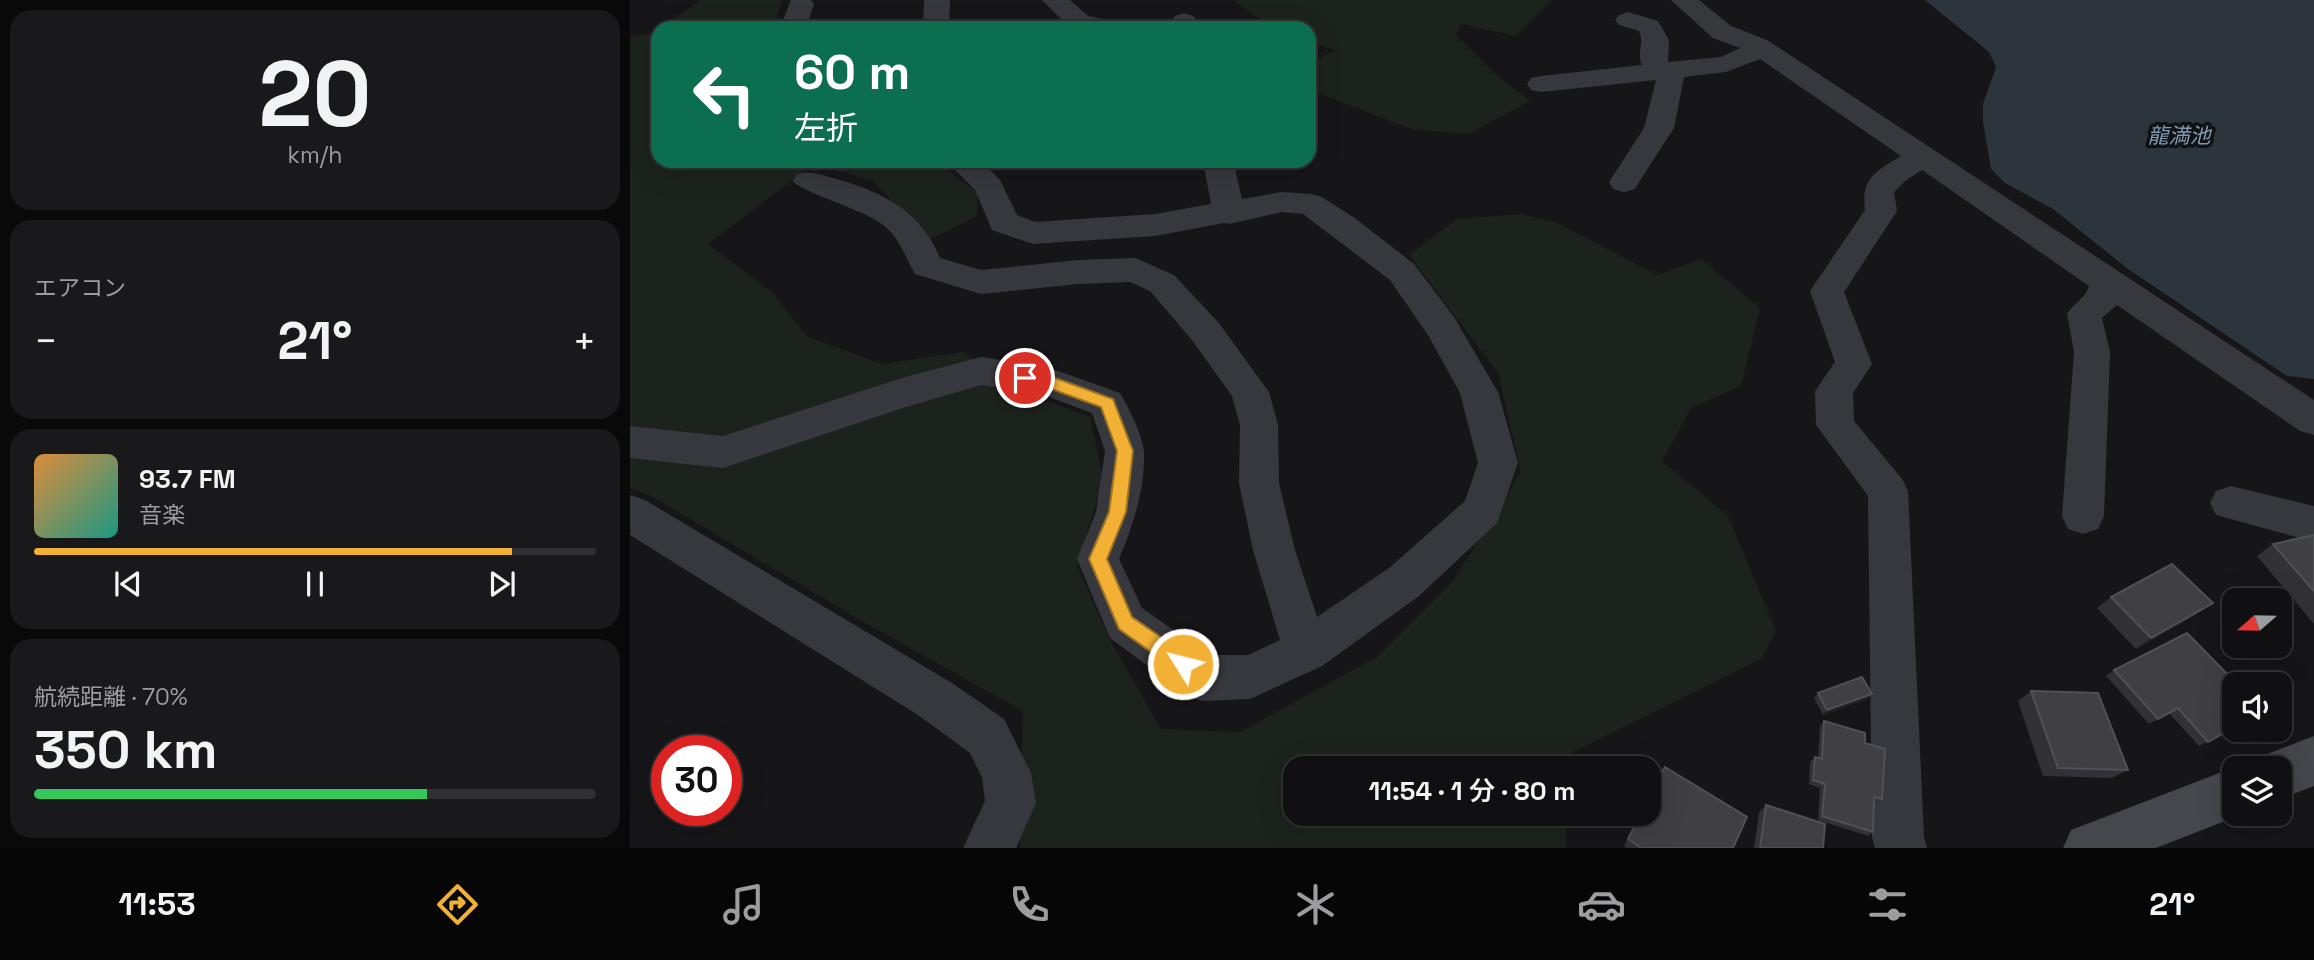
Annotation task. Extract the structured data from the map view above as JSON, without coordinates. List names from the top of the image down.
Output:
{
  "water": ["龍満池"],
  "north": "left",
  "page": {
    "tile": [
      ["20", "km/h"],
      "エアコン",
      ["航続距離 · 70%", "350 km"]
    ],
    "turn": ["60 m", "左折"],
    "heat": ["−", "21°", "+"],
    "song": ["93.7 FM", "音楽"],
    "limit": "30",
    "trip": "11:54 · 1 分 · 80 m",
    "tabs": ["11:53", "21°"]
  }
}
